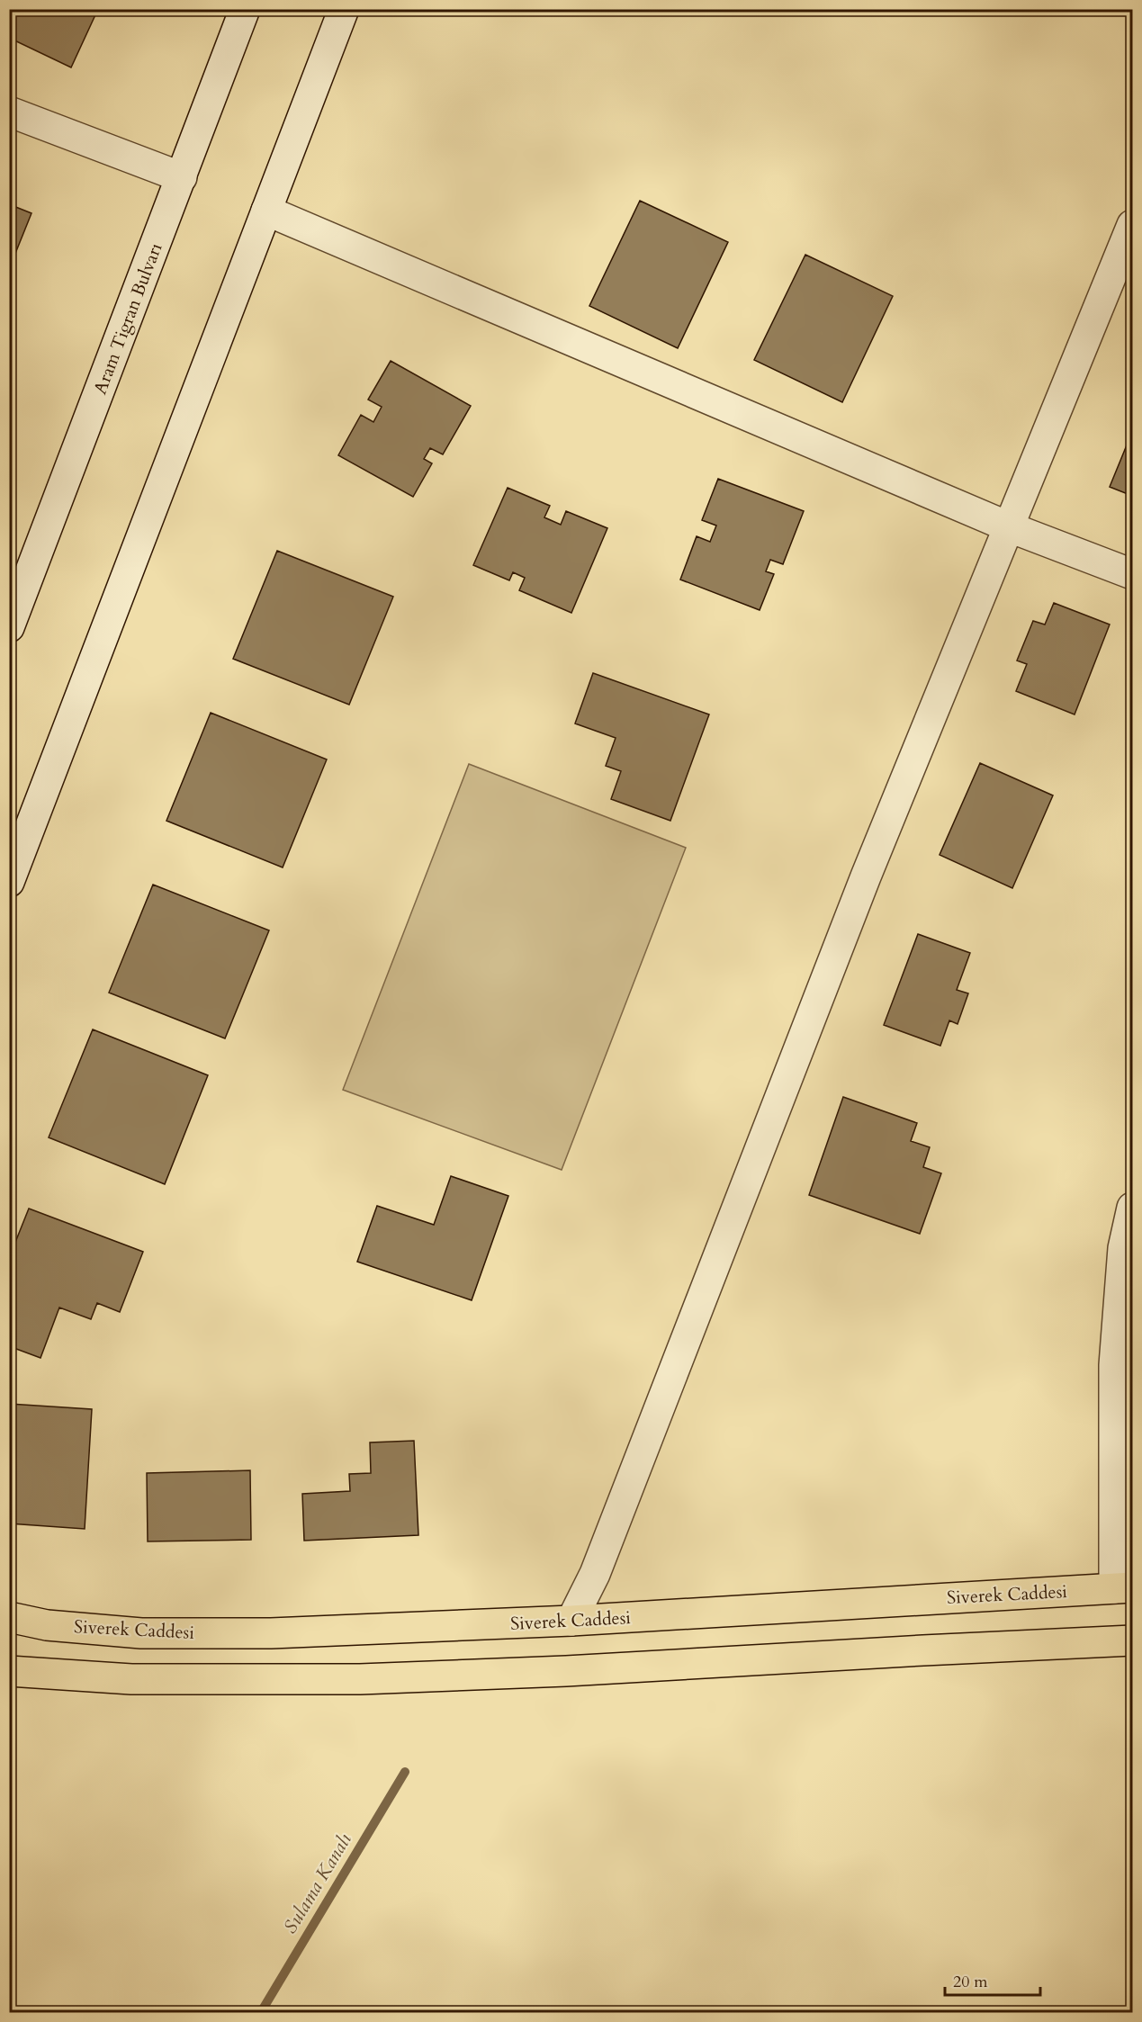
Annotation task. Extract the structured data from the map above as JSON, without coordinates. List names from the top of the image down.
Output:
{
  "streets": {
    "main road": ["Siverek Caddesi"],
    "street": ["Aram Tigran Bulvarı"]
  },
  "water": ["Sulama Kanalı"],
  "scale_bar": "20 m"
}
